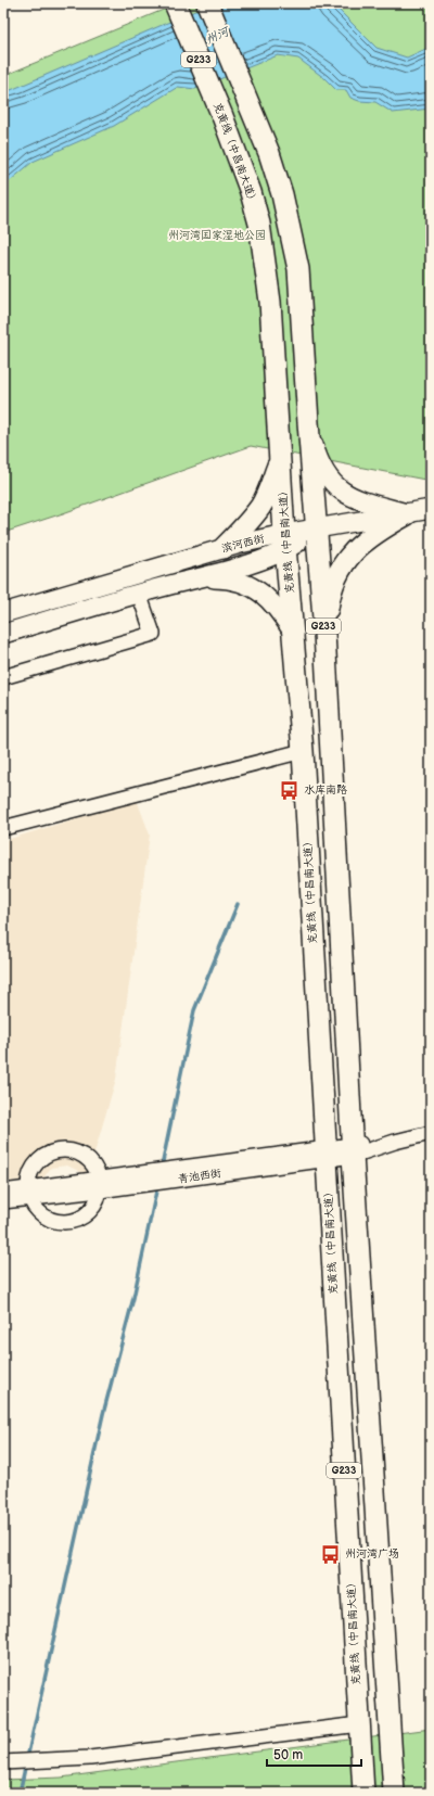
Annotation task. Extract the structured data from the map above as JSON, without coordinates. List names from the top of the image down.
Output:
{
  "streets": {
    "highway": ["G233", "克黄线（中昌南大道）"],
    "main road": ["滨河西街"],
    "street": ["青池西街"]
  },
  "crossings": [
    ["G233", "滨河西街"],
    ["G233", "青池西街"],
    ["克黄线（中昌南大道）", "滨河西街"],
    ["克黄线（中昌南大道）", "青池西街"]
  ],
  "water": ["州河"],
  "parks": ["州河湾国家湿地公园"],
  "places": {
    "bus stop": ["水库南路", "州河湾广场"]
  },
  "scale_bar": "50 m"
}
